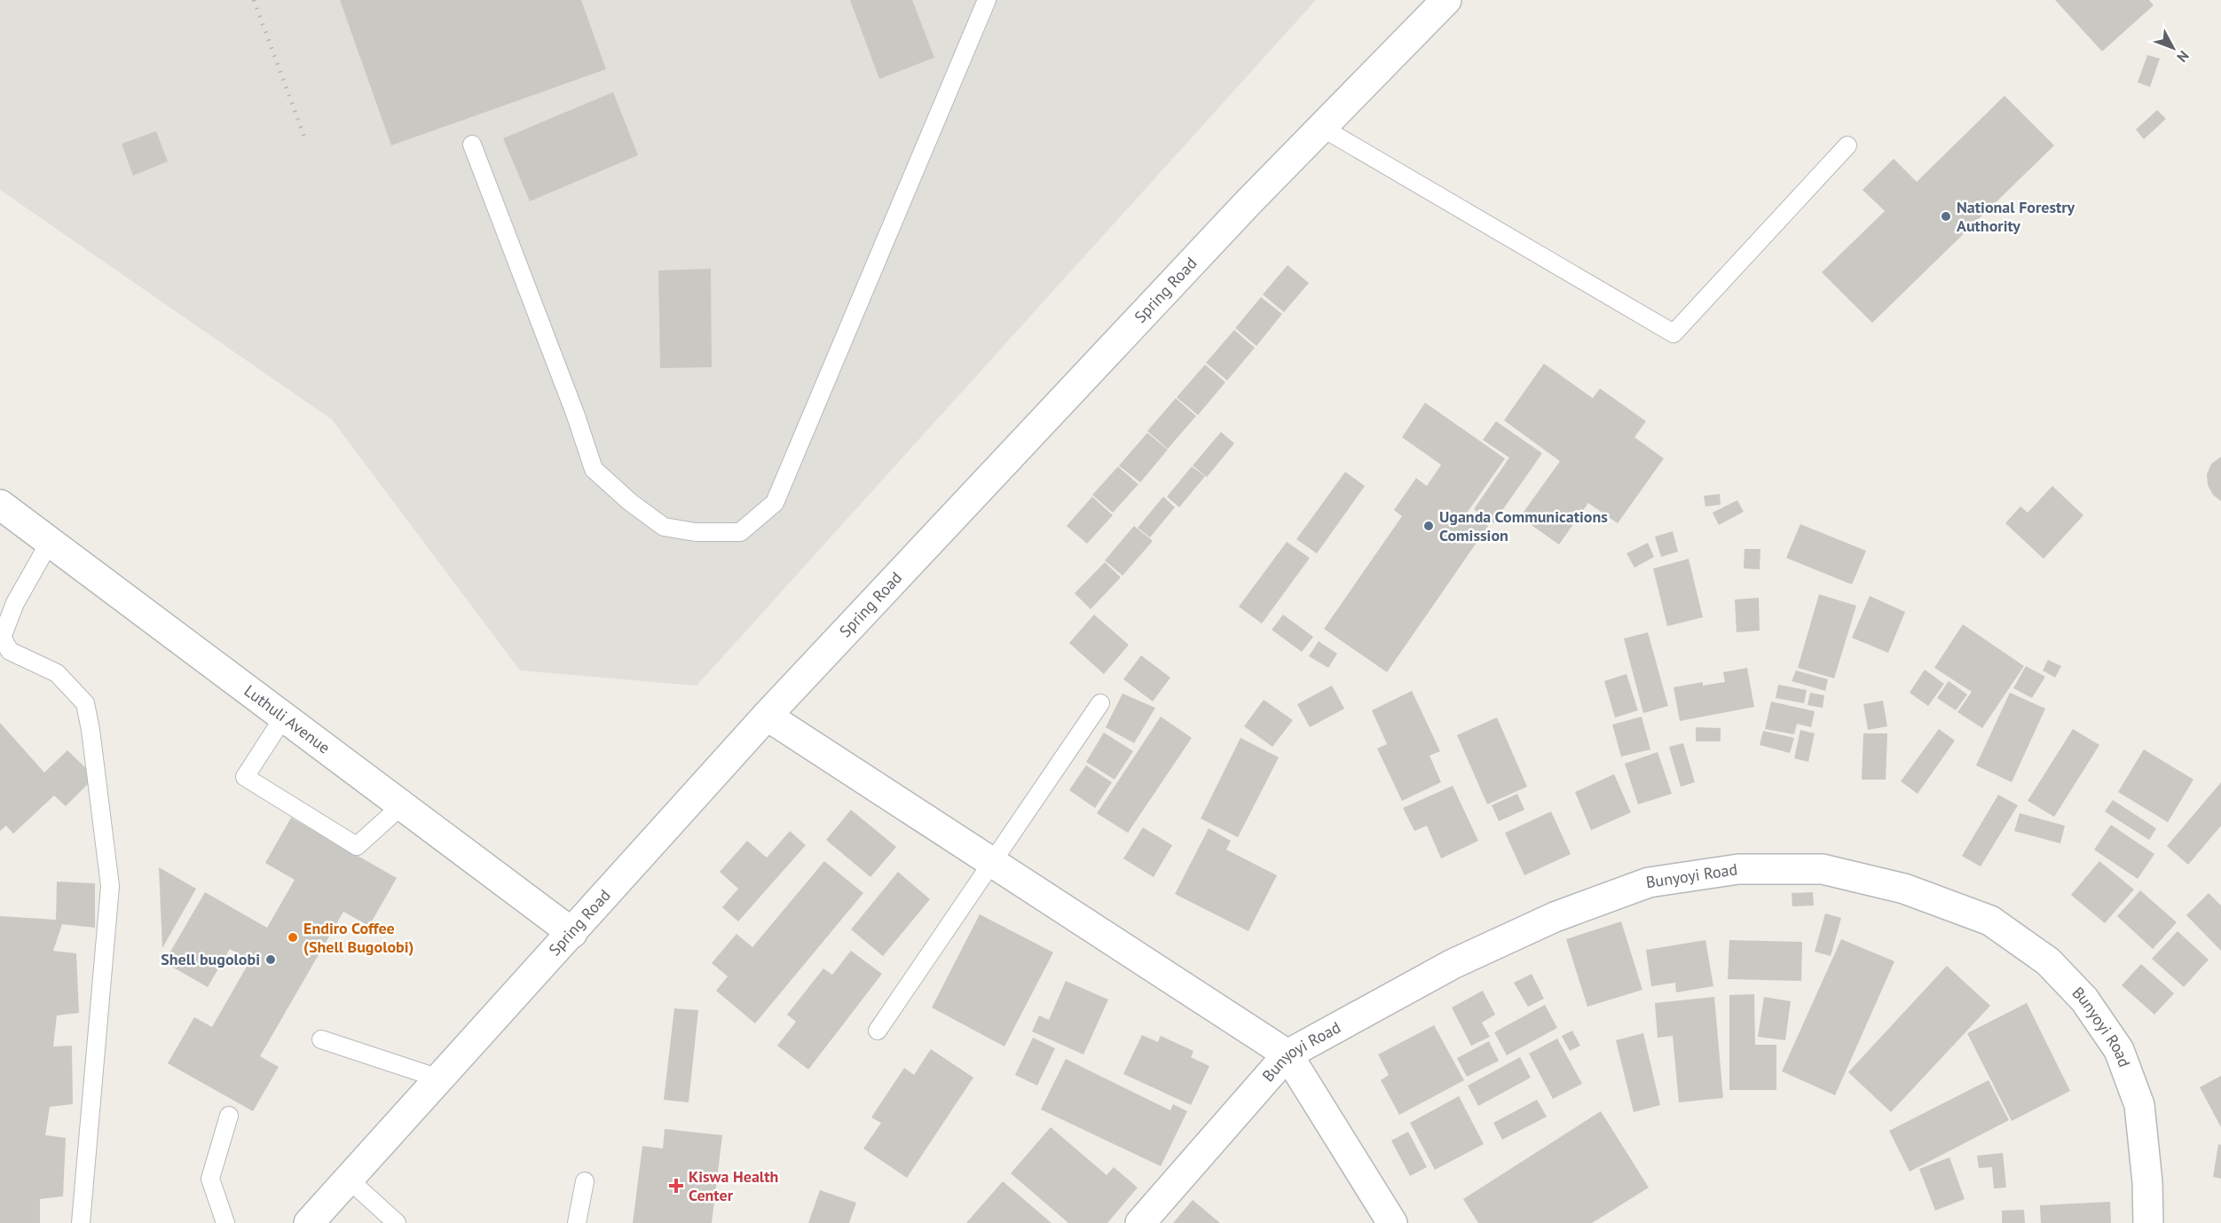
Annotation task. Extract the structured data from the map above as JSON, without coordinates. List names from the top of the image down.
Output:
{
  "streets": {
    "street": ["Spring Road", "Luthuli Avenue", "Bunyoyi Road"]
  },
  "crossings": [
    ["Spring Road", "Luthuli Avenue"]
  ],
  "places": {
    "other": [
      "National Forestry Authority",
      "Uganda Communications Comission",
      "Endiro Coffee (Shell Bugolobi)",
      "Shell bugolobi"
    ],
    "health": ["Kiswa Health Center"]
  },
  "north": "bottom right"
}
